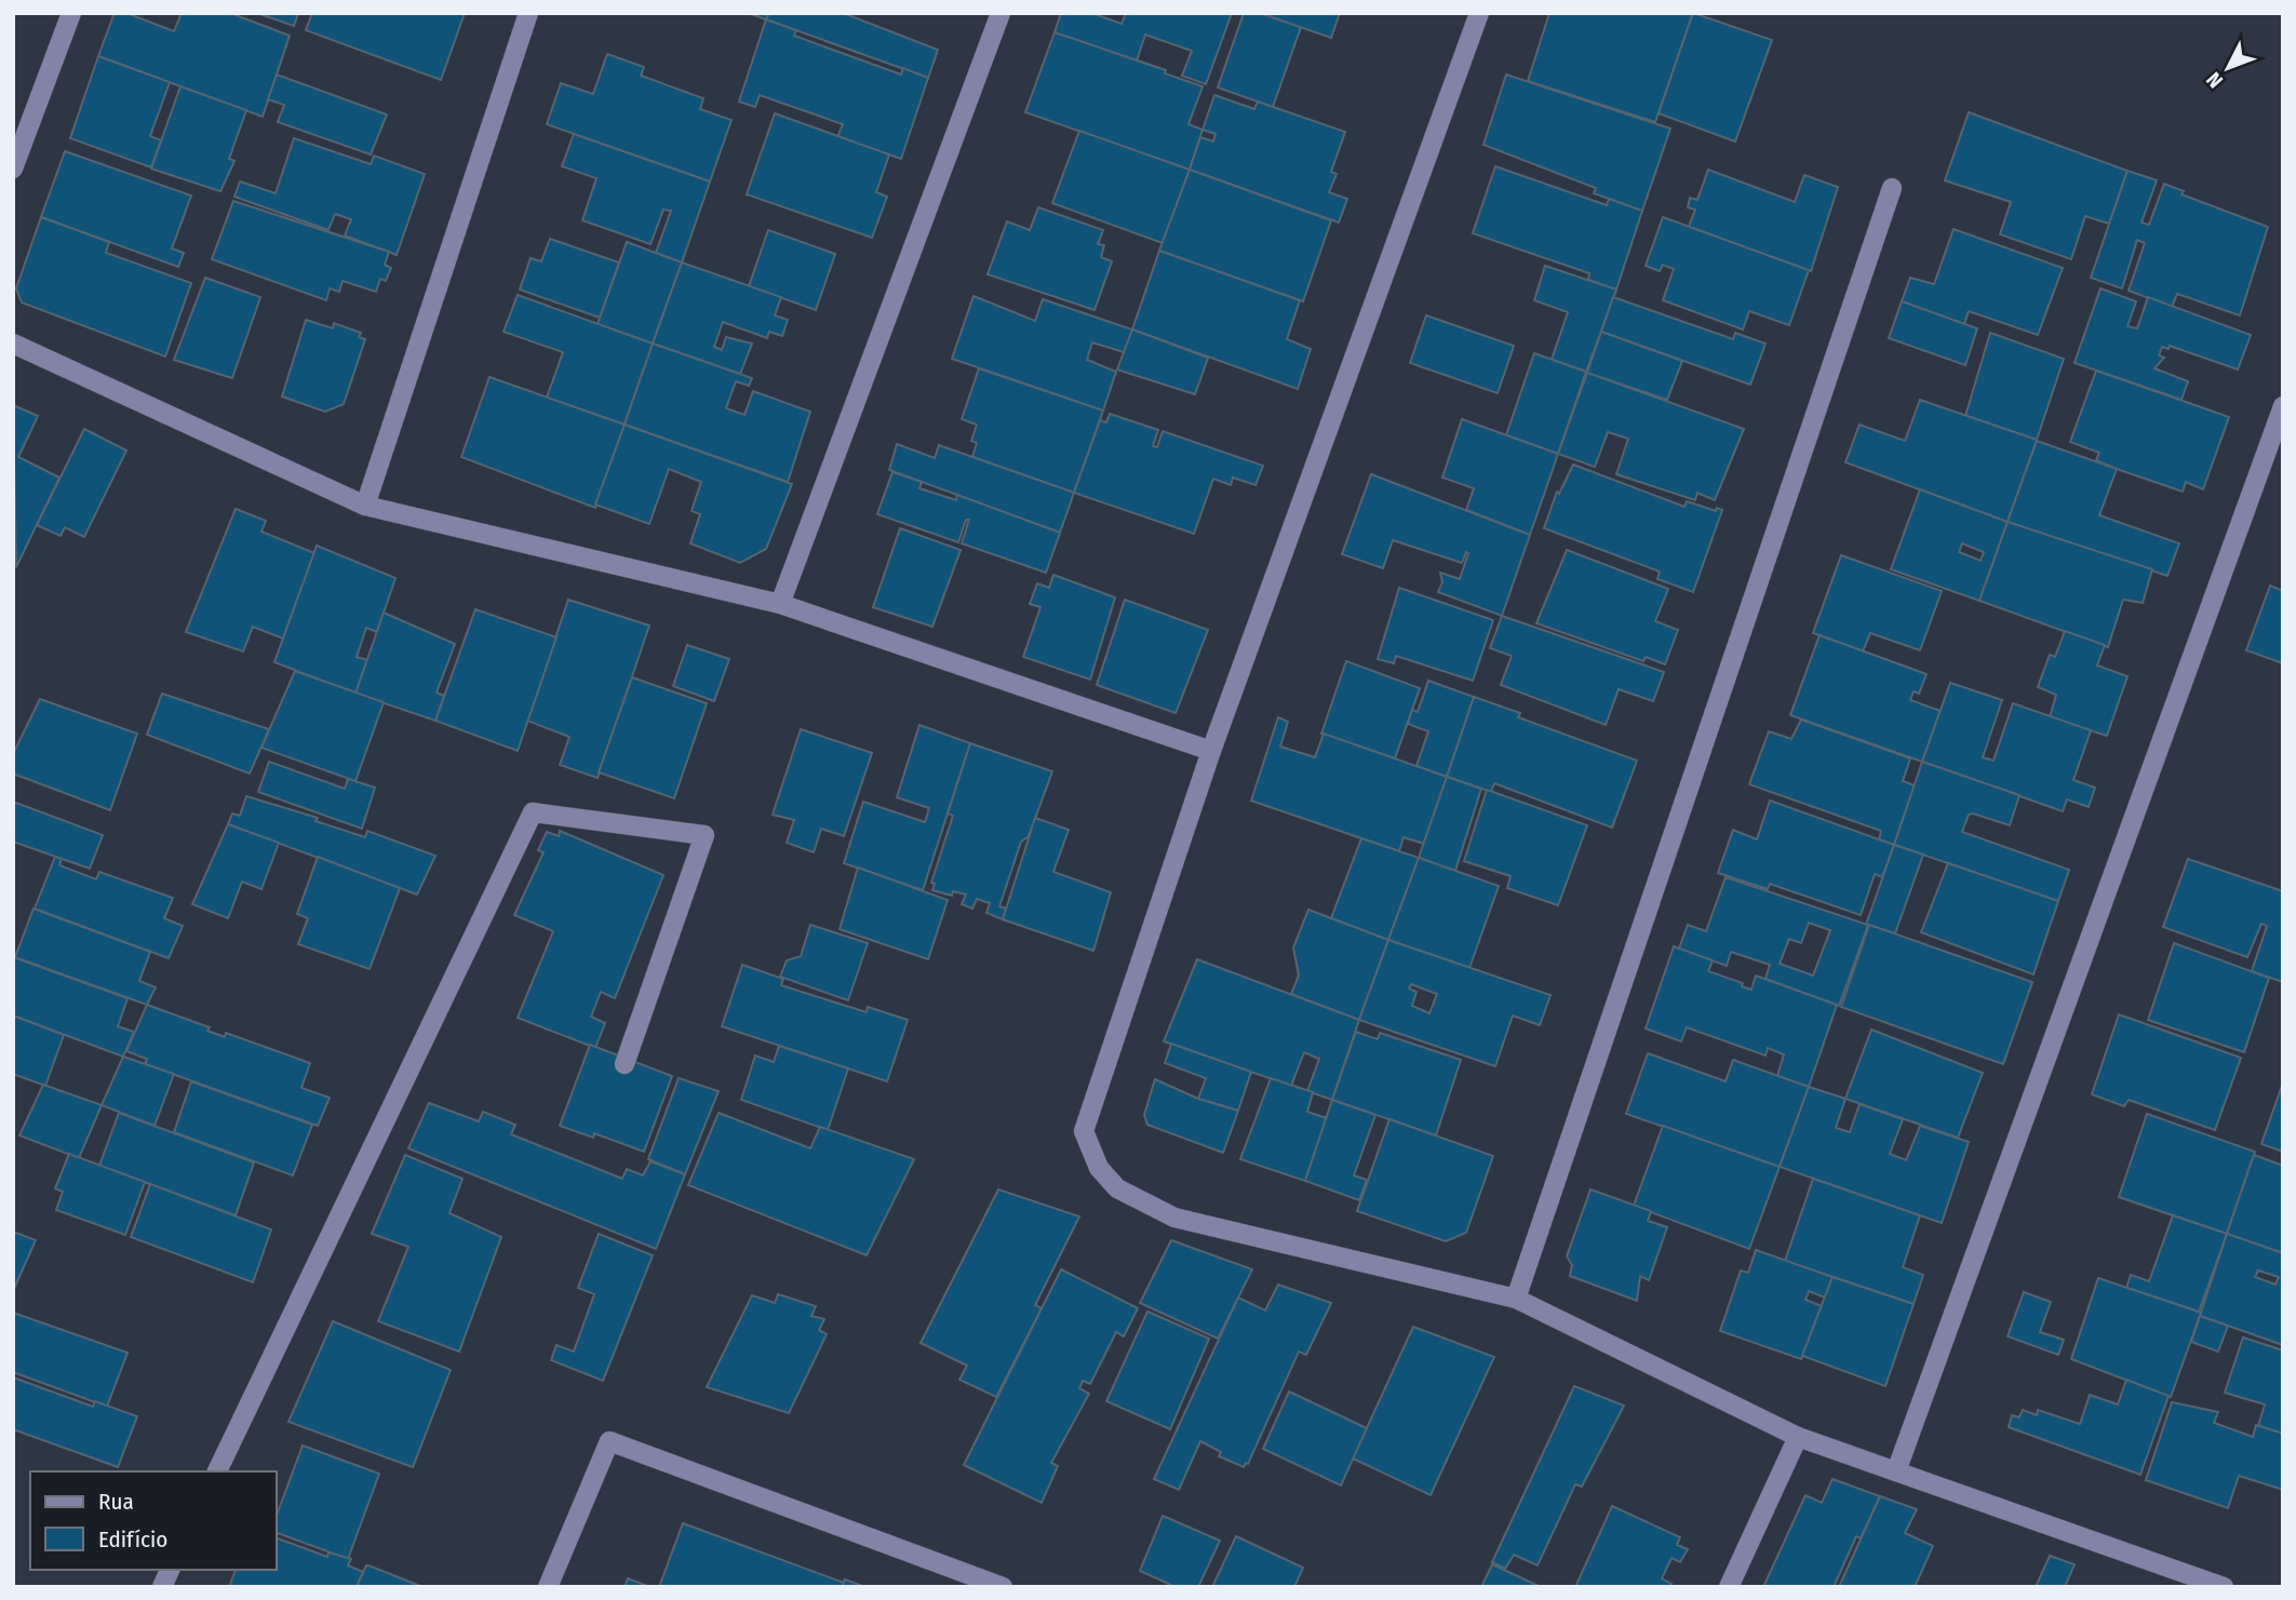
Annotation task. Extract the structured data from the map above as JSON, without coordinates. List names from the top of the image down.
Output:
{
  "legend": ["Rua", "Edifício"],
  "north": "bottom left"
}
